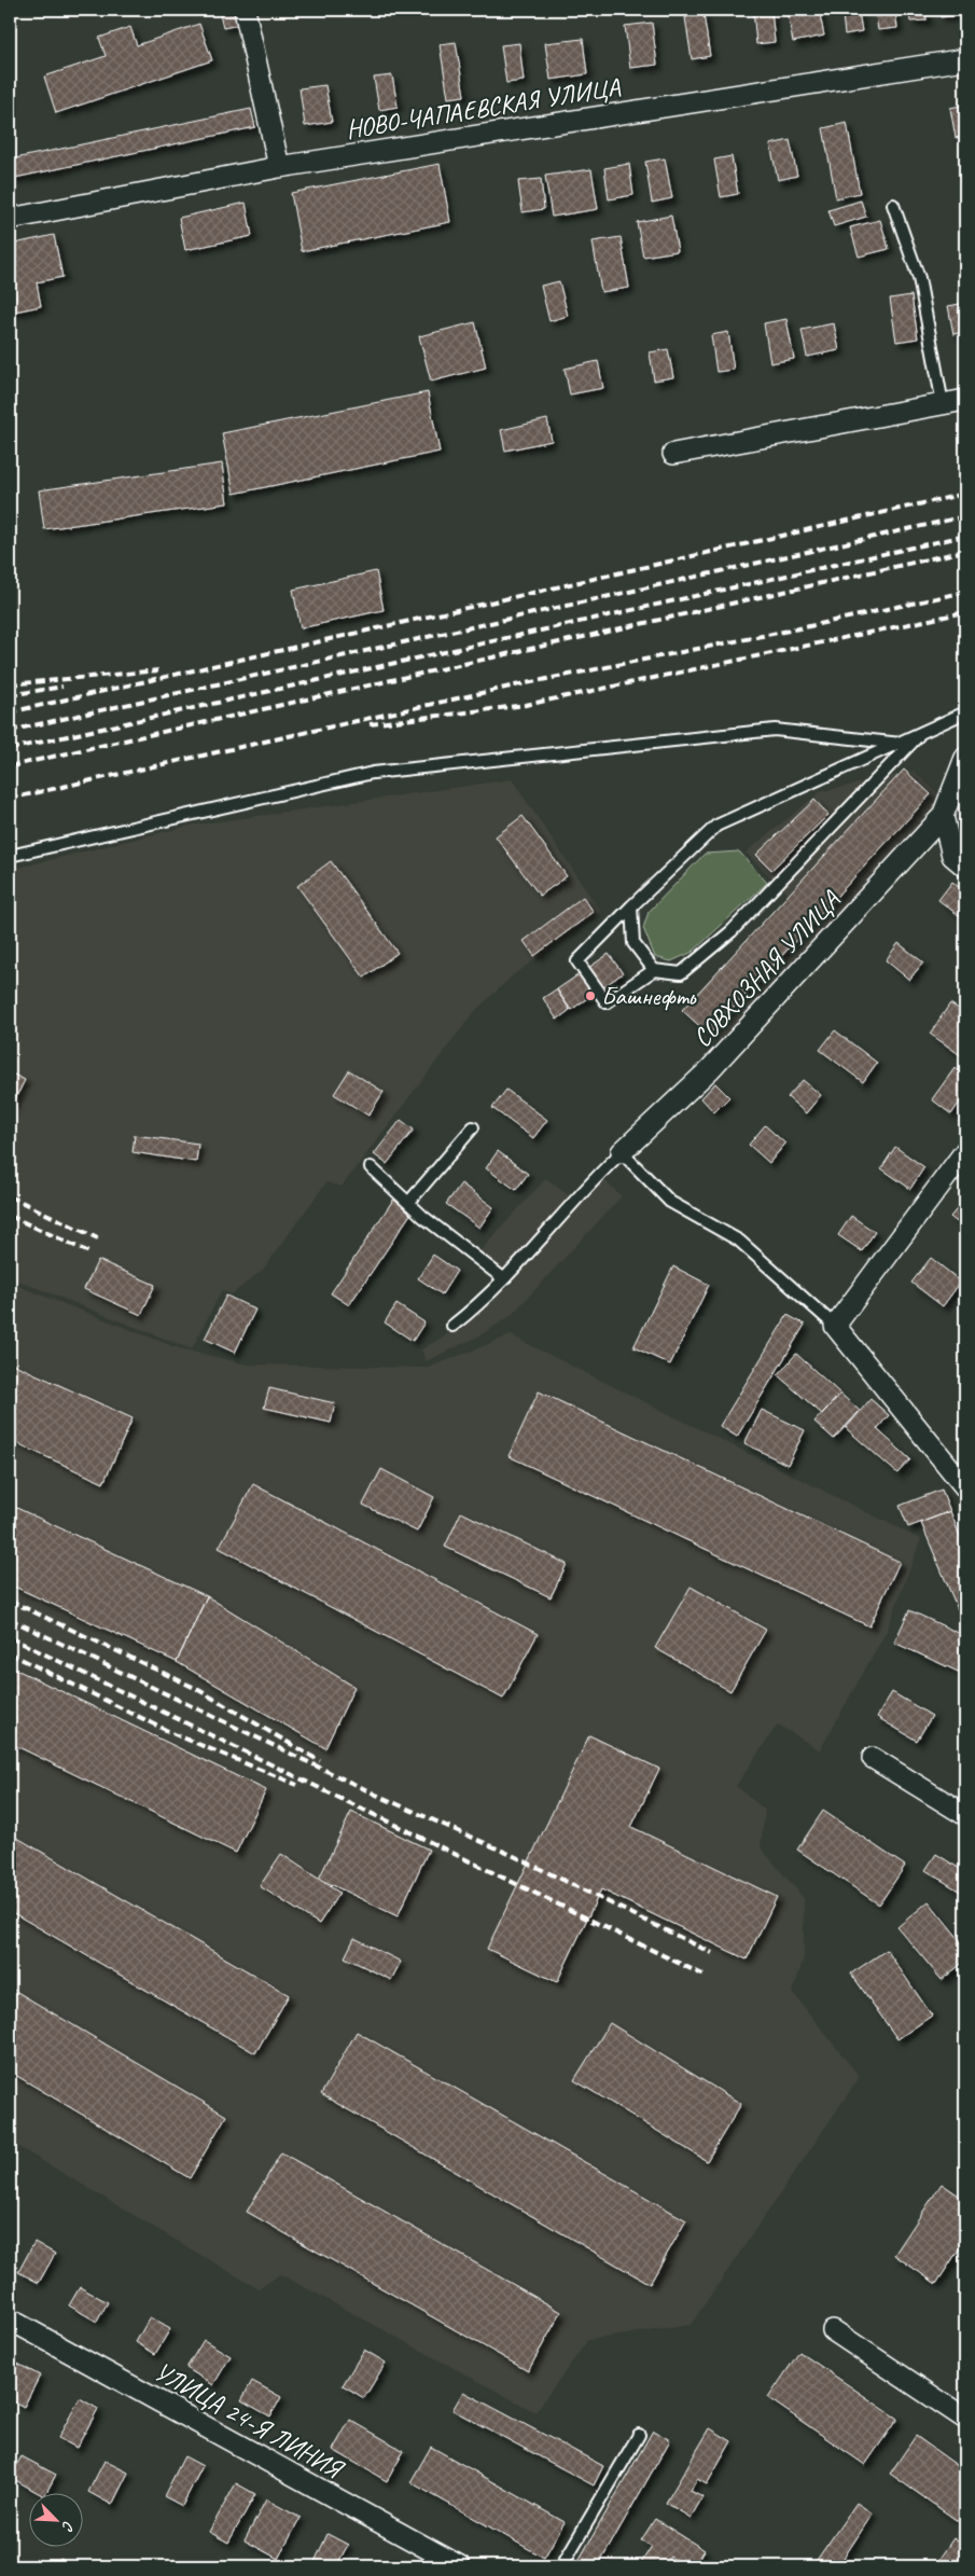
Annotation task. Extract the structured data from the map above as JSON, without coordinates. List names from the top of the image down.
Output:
{
  "streets": {
    "street": ["НОВО-ЧАПАЕВСКАЯ УЛИЦА", "СОВХОЗНАЯ УЛИЦА", "УЛИЦА 24-Я ЛИНИЯ"]
  },
  "places": ["Башнефть"],
  "north": "bottom right"
}
